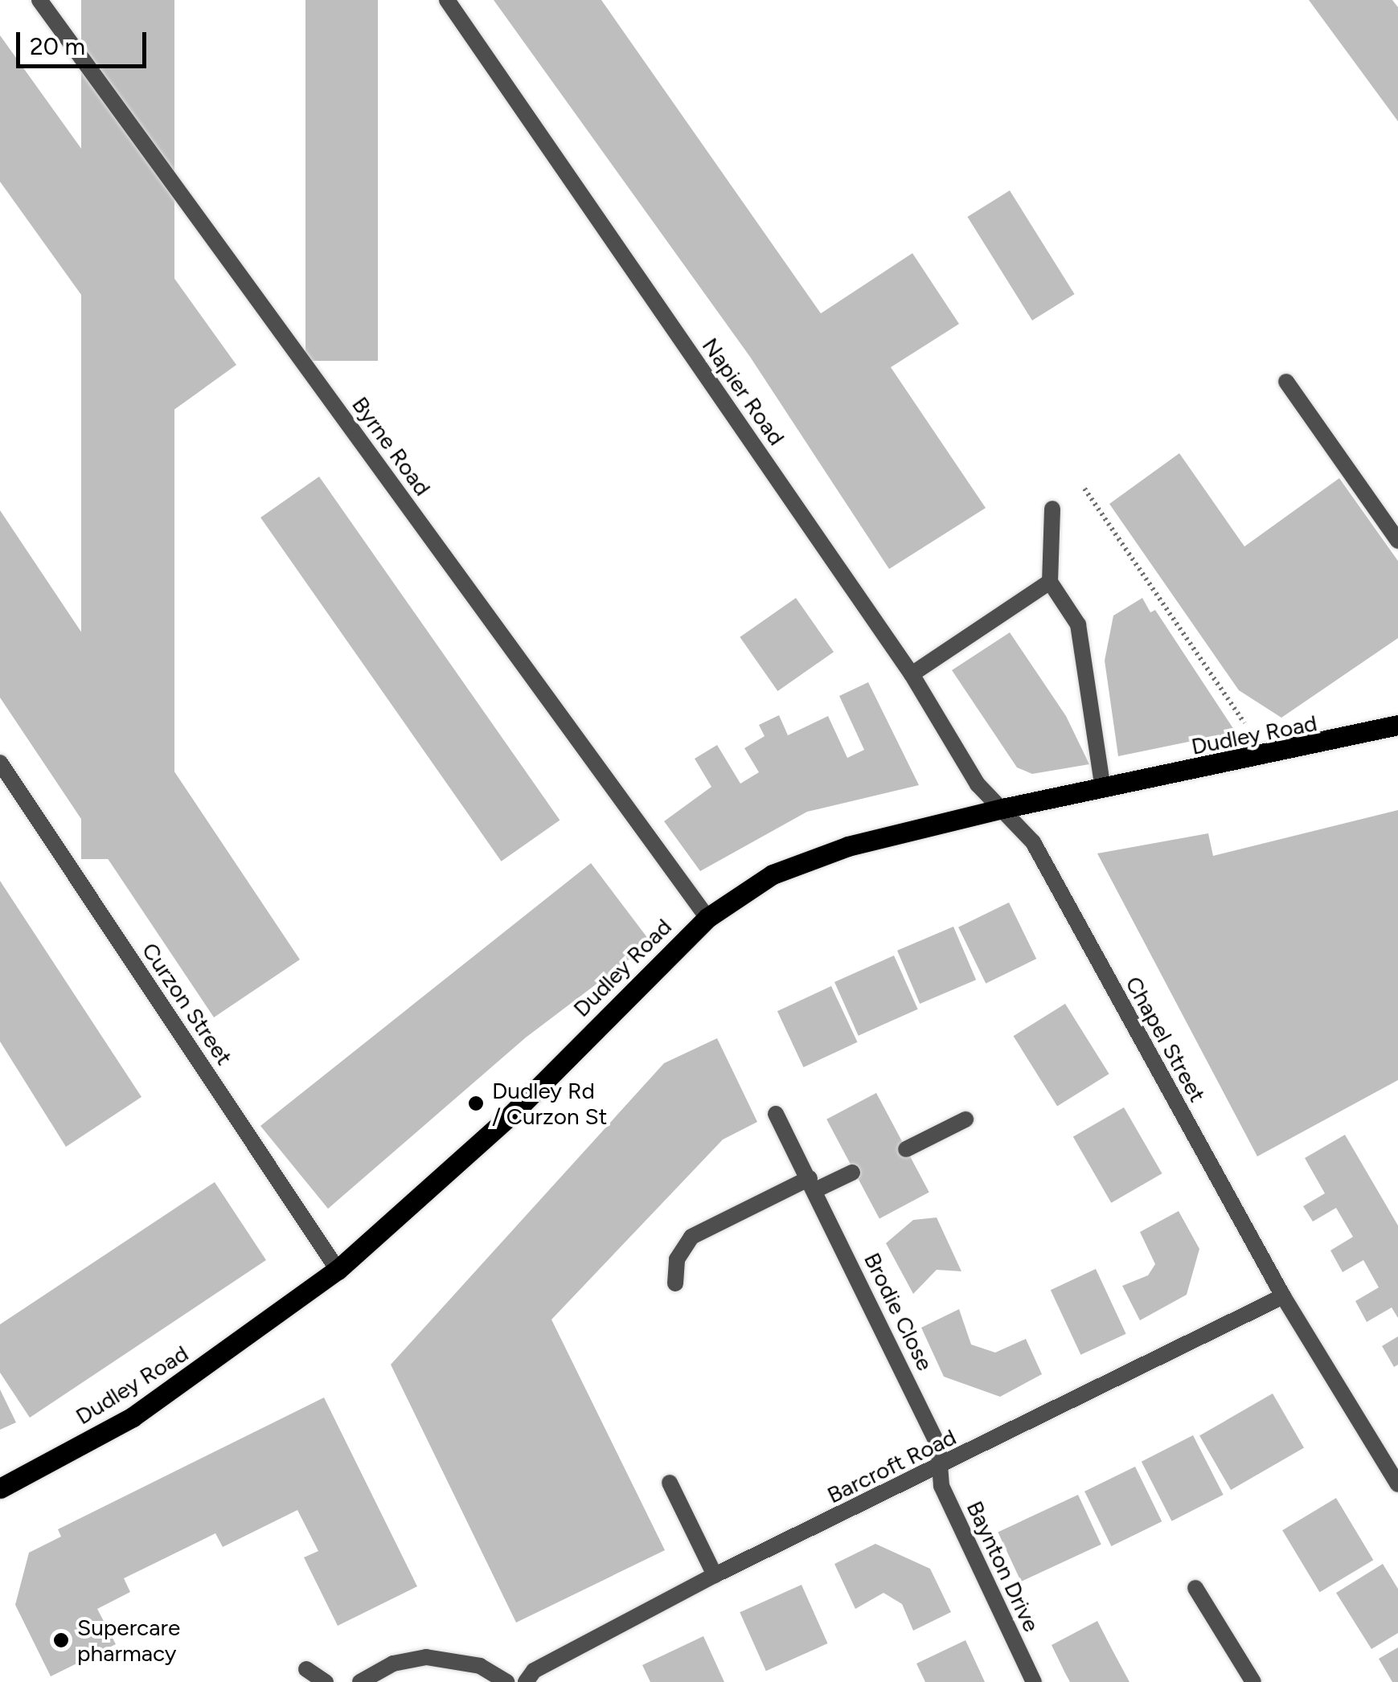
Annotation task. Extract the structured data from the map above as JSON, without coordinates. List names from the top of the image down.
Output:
{
  "streets": {
    "main road": ["Dudley Road"],
    "street": [
      "Napier Road",
      "Byrne Road",
      "Curzon Street",
      "Chapel Street",
      "Brodie Close",
      "Barcroft Road",
      "Baynton Drive"
    ]
  },
  "crossings": [
    ["Napier Road", "Dudley Road"],
    ["Napier Road", "Chapel Street"],
    ["Byrne Road", "Dudley Road"],
    ["Dudley Road", "Curzon Street"],
    ["Dudley Road", "Chapel Street"],
    ["Chapel Street", "Barcroft Road"],
    ["Brodie Close", "Barcroft Road"],
    ["Brodie Close", "Baynton Drive"],
    ["Barcroft Road", "Baynton Drive"]
  ],
  "places": ["Dudley Rd / Curzon St", "Supercare pharmacy"],
  "scale_bar": "20 m"
}
